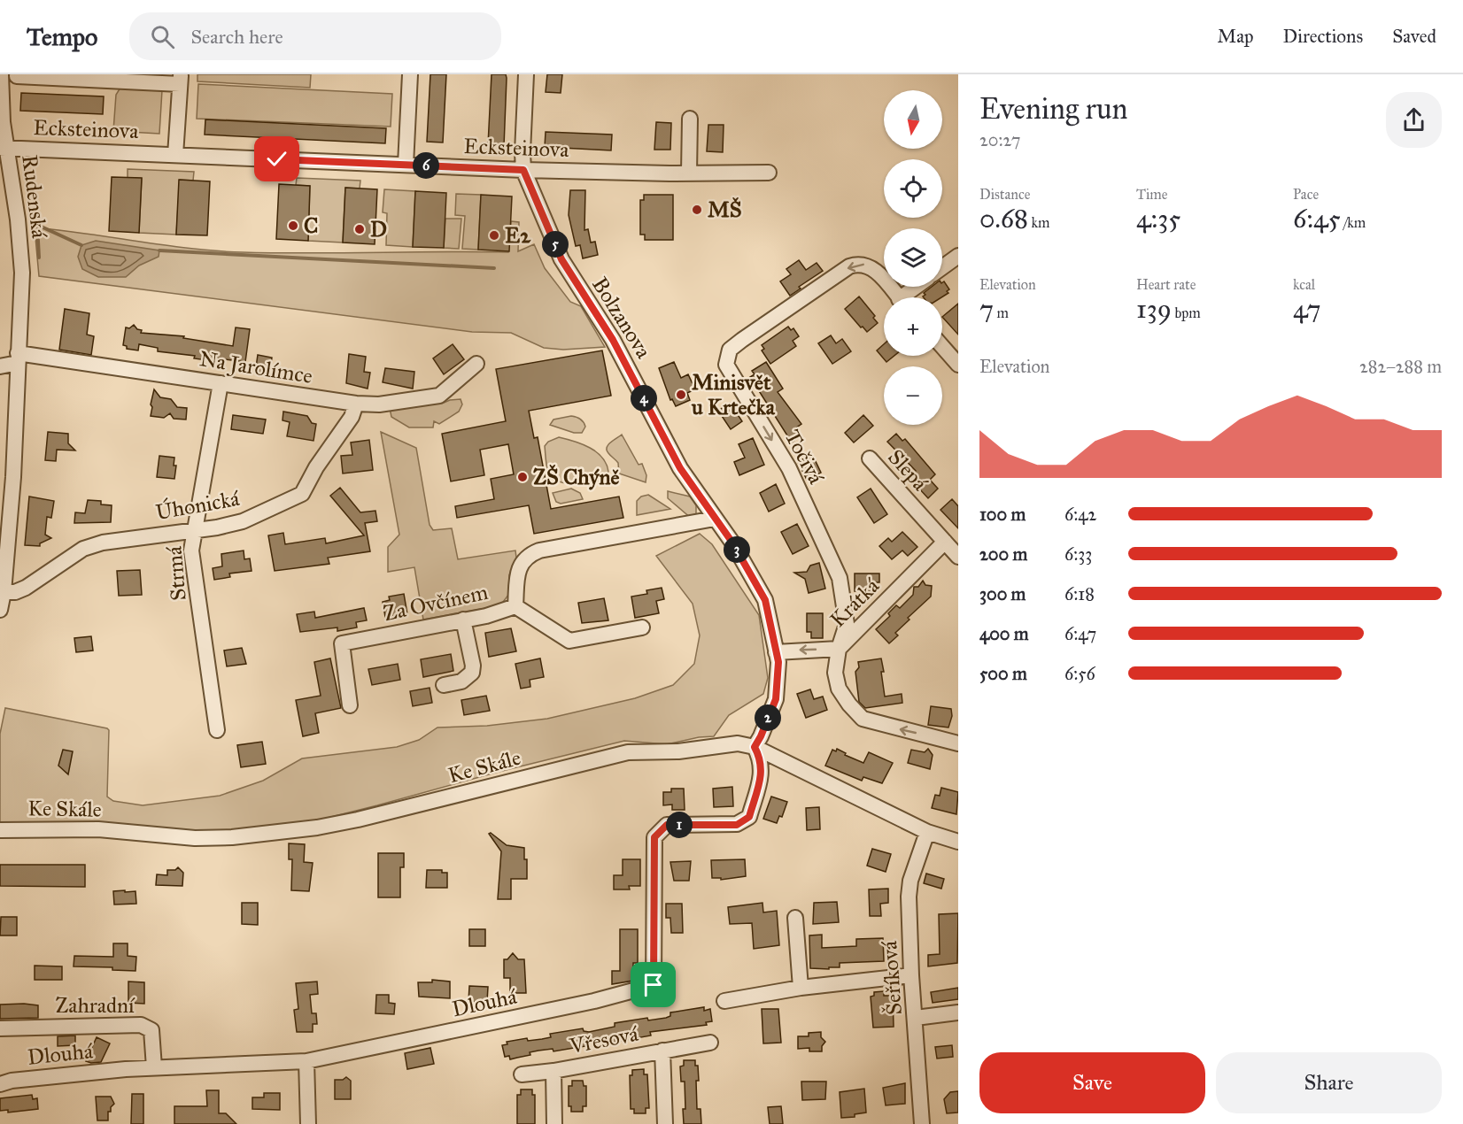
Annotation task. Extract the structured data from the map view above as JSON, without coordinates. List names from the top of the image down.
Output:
{
  "streets": {
    "street": [
      "Ecksteinova",
      "Rudenská",
      "Bolzanova",
      "Na Jarolímce",
      "Točivá",
      "Slepá",
      "Úhonická",
      "Strmá",
      "Za Ovčínem",
      "Krátká",
      "Ke Skále",
      "Šeříková",
      "Dlouhá",
      "Zahradní",
      "Vřesová"
    ]
  },
  "crossings": [
    ["Ecksteinova", "Rudenská"],
    ["Ecksteinova", "Bolzanova"],
    ["Rudenská", "Na Jarolímce"],
    ["Rudenská", "Úhonická"],
    ["Bolzanova", "Za Ovčínem"],
    ["Bolzanova", "Krátká"],
    ["Bolzanova", "Ke Skále"],
    ["Bolzanova", "Dlouhá"],
    ["Na Jarolímce", "Úhonická"],
    ["Na Jarolímce", "Strmá"],
    ["Točivá", "Krátká"],
    ["Slepá", "Krátká"],
    ["Úhonická", "Strmá"],
    ["Ke Skále", "Šeříková"],
    ["Ke Skále", "Dlouhá"],
    ["Dlouhá", "Zahradní"]
  ],
  "places": [
    "MŠ",
    "C",
    "D",
    "E2",
    "Minisvět u Krtečka",
    "ZŠ Chýně"
  ],
  "north": "bottom",
  "page": {
    "header": "Tempo",
    "search": "Search here",
    "nav": ["Map", "Directions", "Saved"],
    "heading": ["Evening run", "20:27"],
    "map_buttons": ["+", "−"],
    "pins": [
      "6",
      "5",
      "4",
      "3",
      "2",
      "1"
    ],
    "stats": [
      ["Distance", "0.68 km"],
      ["Time", "4:35"],
      ["Pace", "6:45 /km"],
      ["Elevation", "7 m"],
      ["Heart rate", "139 bpm"],
      ["kcal", "47"]
    ],
    "chart": ["Elevation", "282–288 m"],
    "list": [
      {
        "name": "100 m",
        "note": "6:42"
      },
      {
        "name": "200 m",
        "note": "6:33"
      },
      {
        "name": "300 m",
        "note": "6:18"
      },
      {
        "name": "400 m",
        "note": "6:47"
      },
      {
        "name": "500 m",
        "note": "6:56"
      }
    ],
    "buttons": ["Save", "Share"]
  }
}
